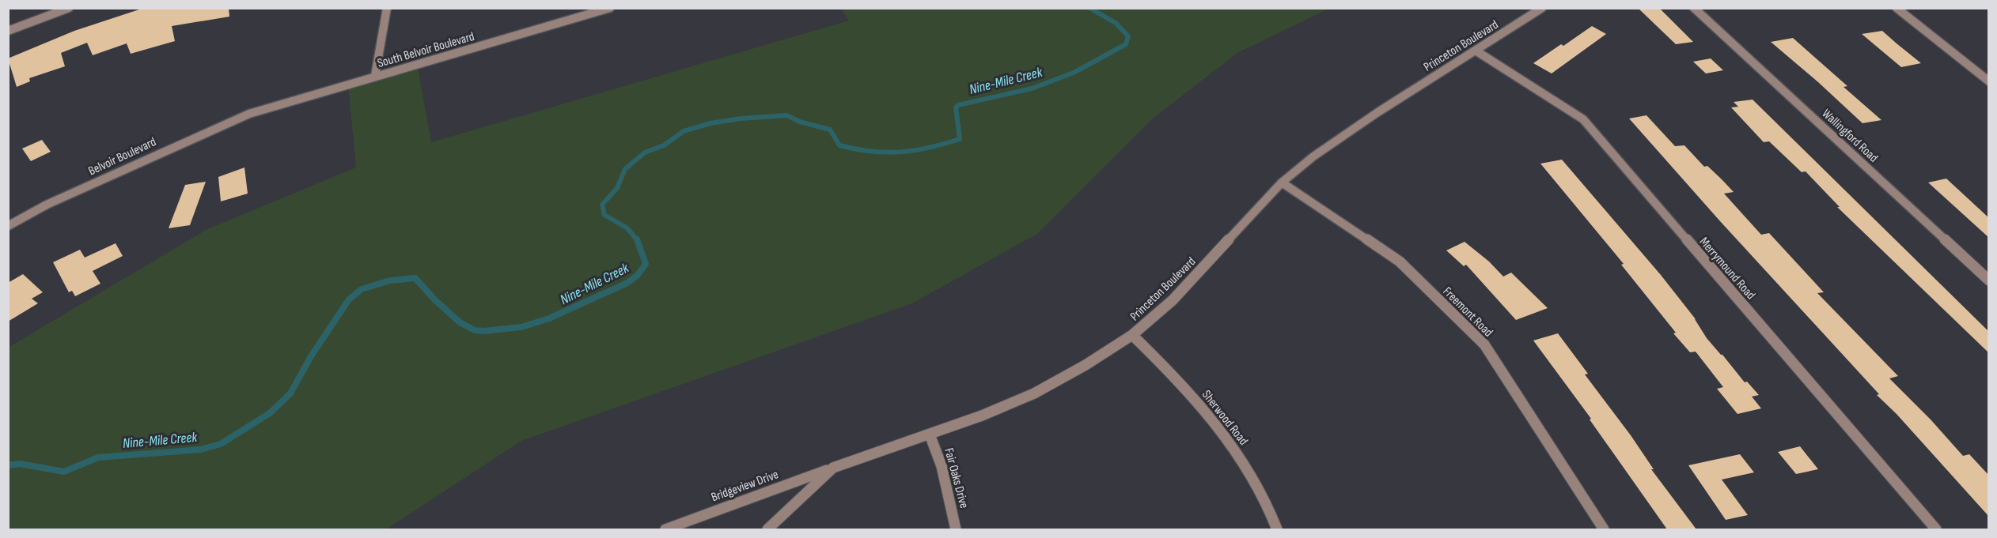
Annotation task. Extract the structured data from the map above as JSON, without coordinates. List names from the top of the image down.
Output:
{
  "streets": {
    "street": [
      "Princeton Boulevard",
      "South Belvoir Boulevard",
      "Wallingford Road",
      "Belvoir Boulevard",
      "Merrymound Road",
      "Freemont Road",
      "Sherwood Road",
      "Fair Oaks Drive",
      "Bridgeview Drive"
    ]
  },
  "crossings": [
    ["Princeton Boulevard", "Merrymound Road"],
    ["Princeton Boulevard", "Freemont Road"],
    ["Princeton Boulevard", "Sherwood Road"],
    ["Princeton Boulevard", "Fair Oaks Drive"],
    ["Princeton Boulevard", "Bridgeview Drive"],
    ["South Belvoir Boulevard", "Belvoir Boulevard"]
  ],
  "water": ["Nine-Mile Creek"]
}
